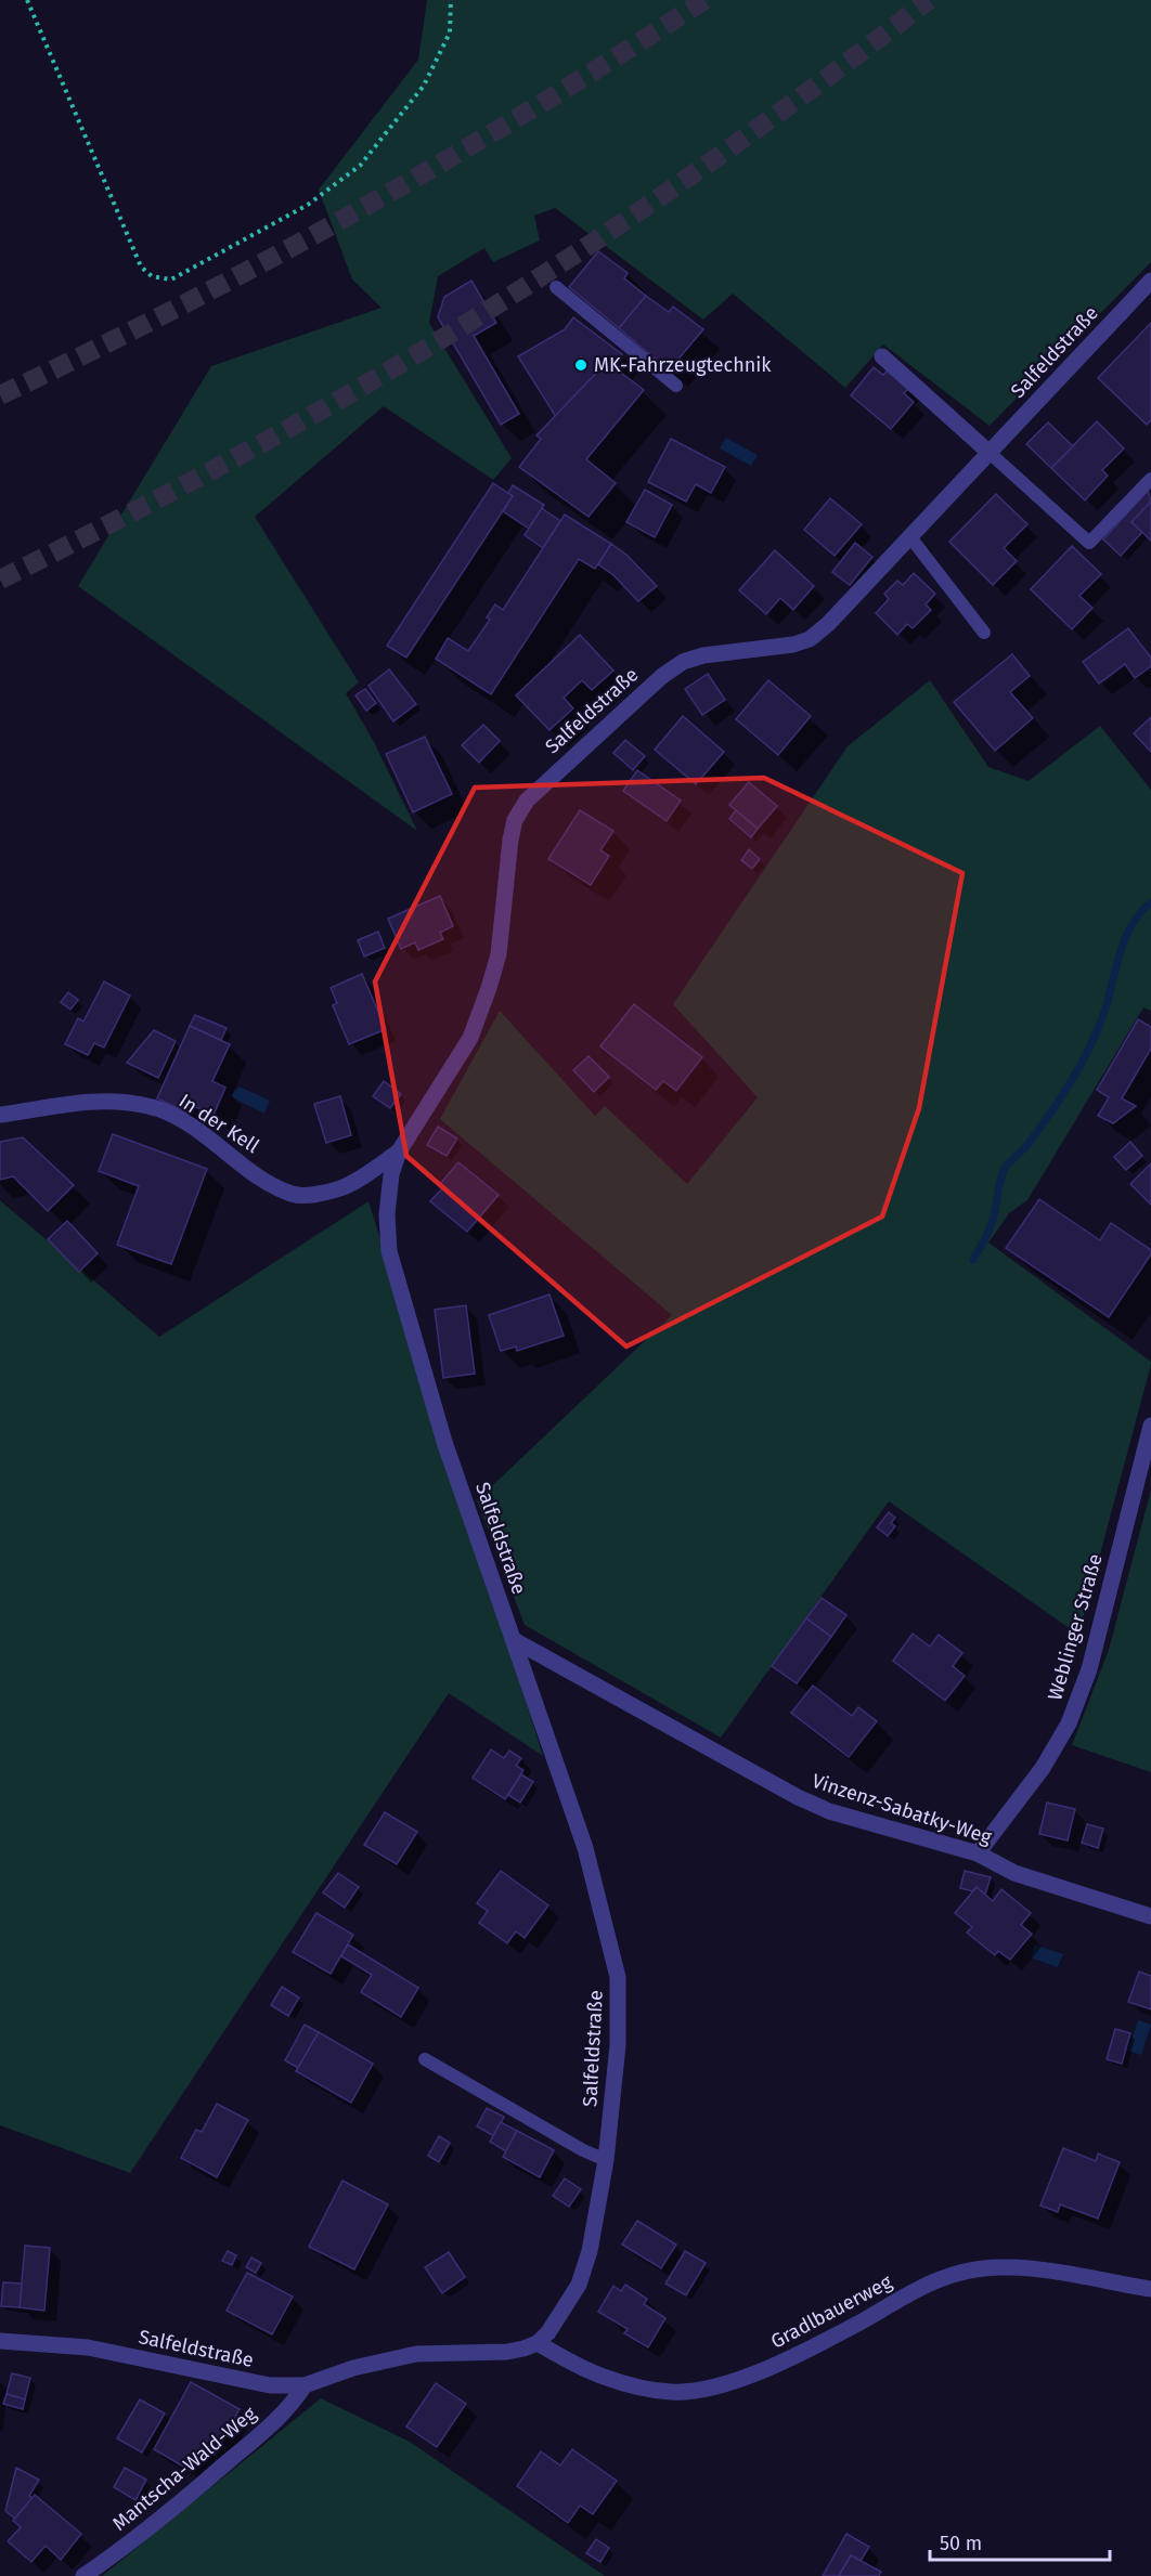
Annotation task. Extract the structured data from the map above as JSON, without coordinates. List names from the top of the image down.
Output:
{
  "streets": {
    "street": [
      "Salfeldstraße",
      "In der Kell",
      "Weblinger Straße",
      "Vinzenz-Sabatky-Weg",
      "Gradlbauerweg",
      "Mantscha-Wald-Weg"
    ]
  },
  "crossings": [
    ["Salfeldstraße", "In der Kell"],
    ["Salfeldstraße", "Vinzenz-Sabatky-Weg"],
    ["Salfeldstraße", "Gradlbauerweg"],
    ["Salfeldstraße", "Mantscha-Wald-Weg"],
    ["Weblinger Straße", "Vinzenz-Sabatky-Weg"]
  ],
  "places": ["MK-Fahrzeugtechnik"],
  "scale_bar": "50 m"
}
